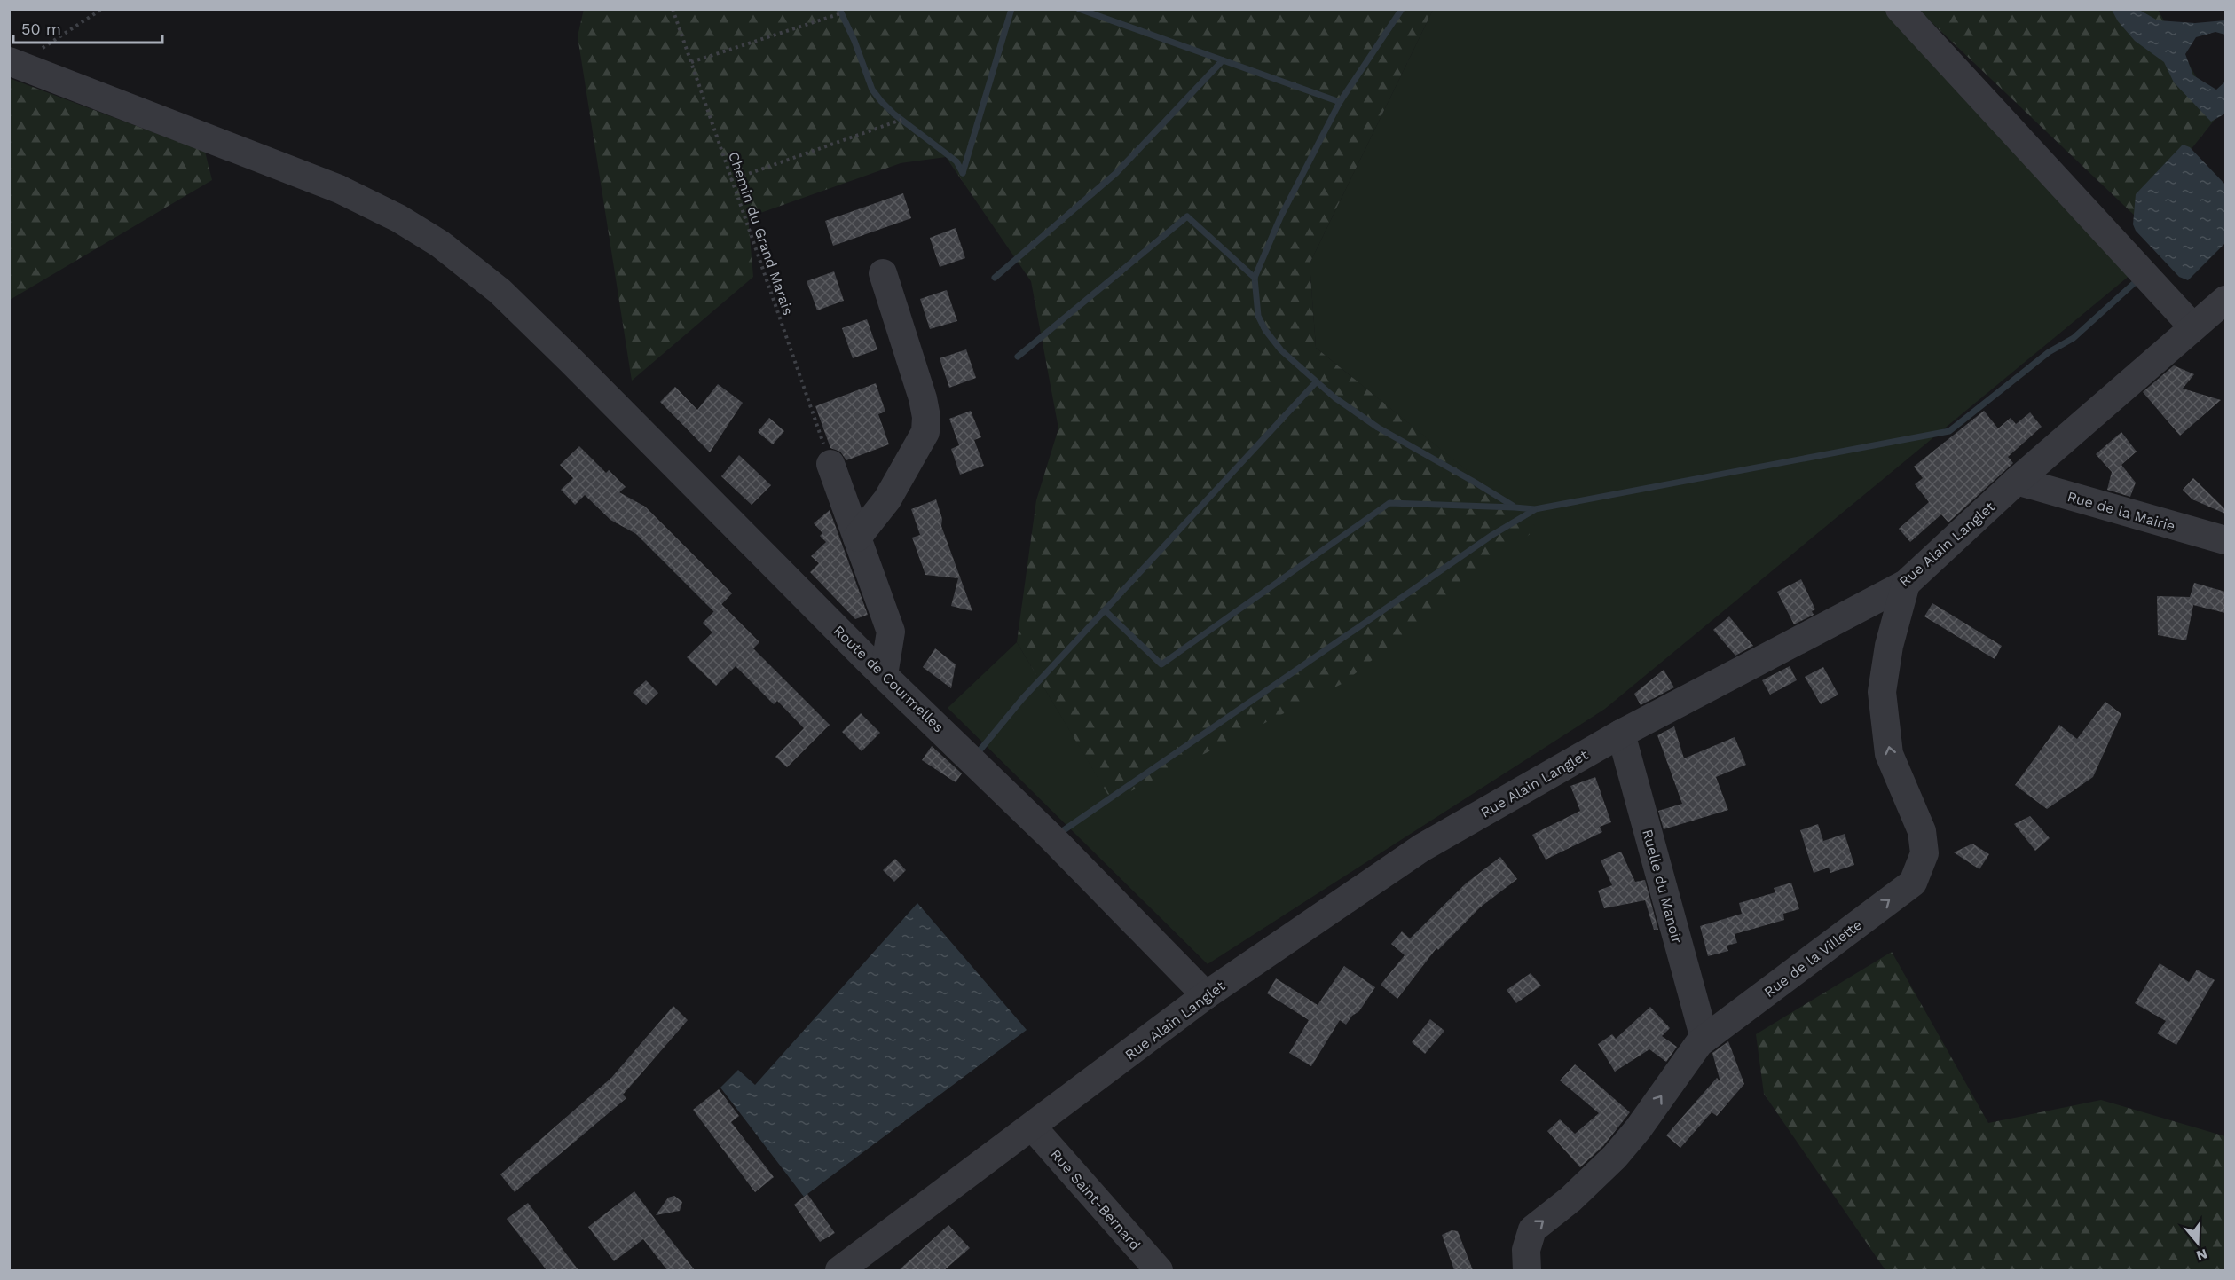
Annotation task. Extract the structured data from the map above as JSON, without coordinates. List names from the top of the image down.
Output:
{
  "streets": {
    "street": [
      "Rue de la Mairie",
      "Rue Alain Langlet",
      "Route de Courmelles",
      "Ruelle du Manoir",
      "Rue de la Villette",
      "Rue Saint-Bernard"
    ],
    "path": ["Chemin du Grand Marais"]
  },
  "crossings": [
    ["Rue de la Mairie", "Rue Alain Langlet"],
    ["Rue Alain Langlet", "Route de Courmelles"],
    ["Rue Alain Langlet", "Ruelle du Manoir"],
    ["Rue Alain Langlet", "Rue de la Villette"],
    ["Rue Alain Langlet", "Rue Saint-Bernard"],
    ["Ruelle du Manoir", "Rue de la Villette"]
  ],
  "one_way": ["Rue de la Villette"],
  "scale_bar": "50 m",
  "north": "bottom"
}
